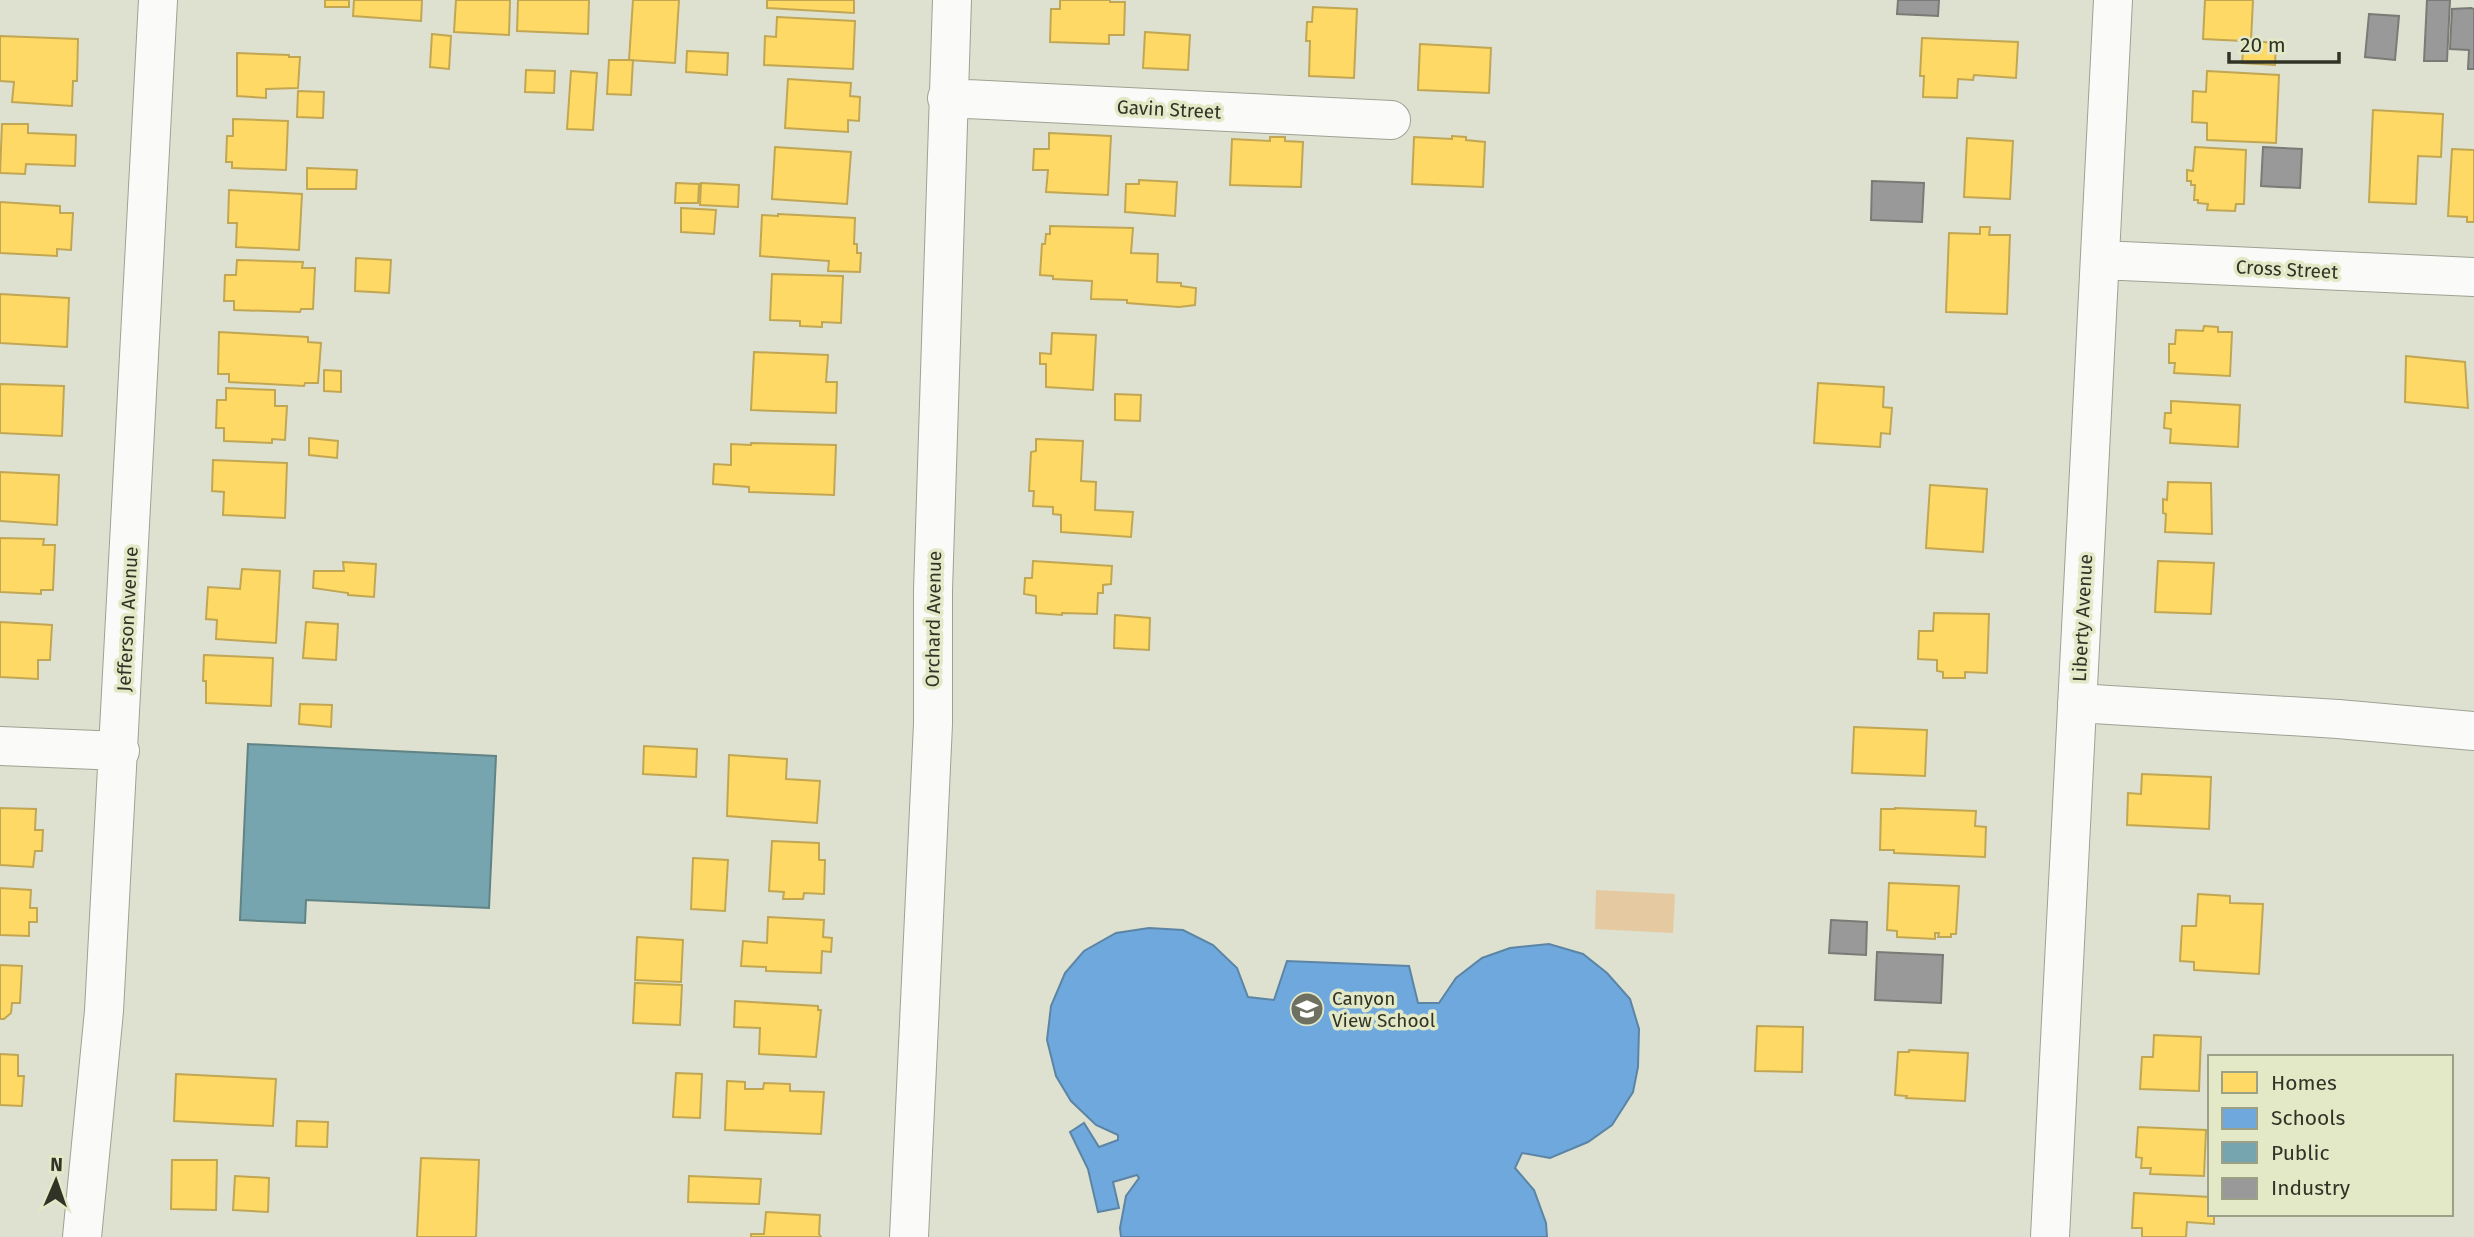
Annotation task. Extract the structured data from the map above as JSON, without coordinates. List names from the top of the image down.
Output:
{
  "streets": {
    "street": [
      "Gavin Street",
      "Cross Street",
      "Liberty Avenue",
      "Jefferson Avenue",
      "Orchard Avenue"
    ]
  },
  "crossings": [
    ["Gavin Street", "Orchard Avenue"],
    ["Cross Street", "Liberty Avenue"]
  ],
  "places": {
    "school or university": ["Canyon View School"]
  },
  "legend": [
    "Homes",
    "Schools",
    "Public",
    "Industry"
  ],
  "scale_bar": "20 m",
  "north": "top"
}
